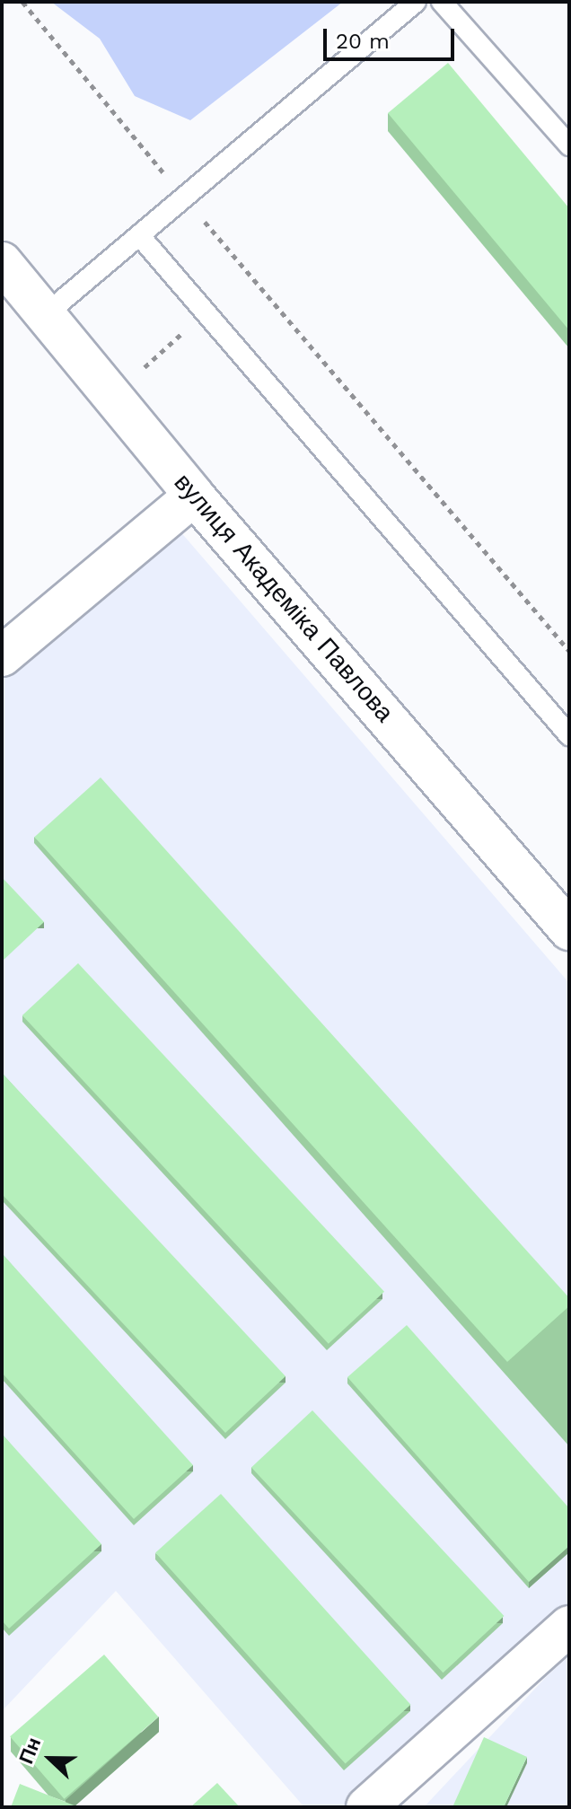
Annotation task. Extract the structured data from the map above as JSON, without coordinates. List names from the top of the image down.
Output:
{
  "streets": {
    "main road": ["вулиця Академіка Павлова"]
  },
  "scale_bar": "20 m",
  "north": "left"
}
